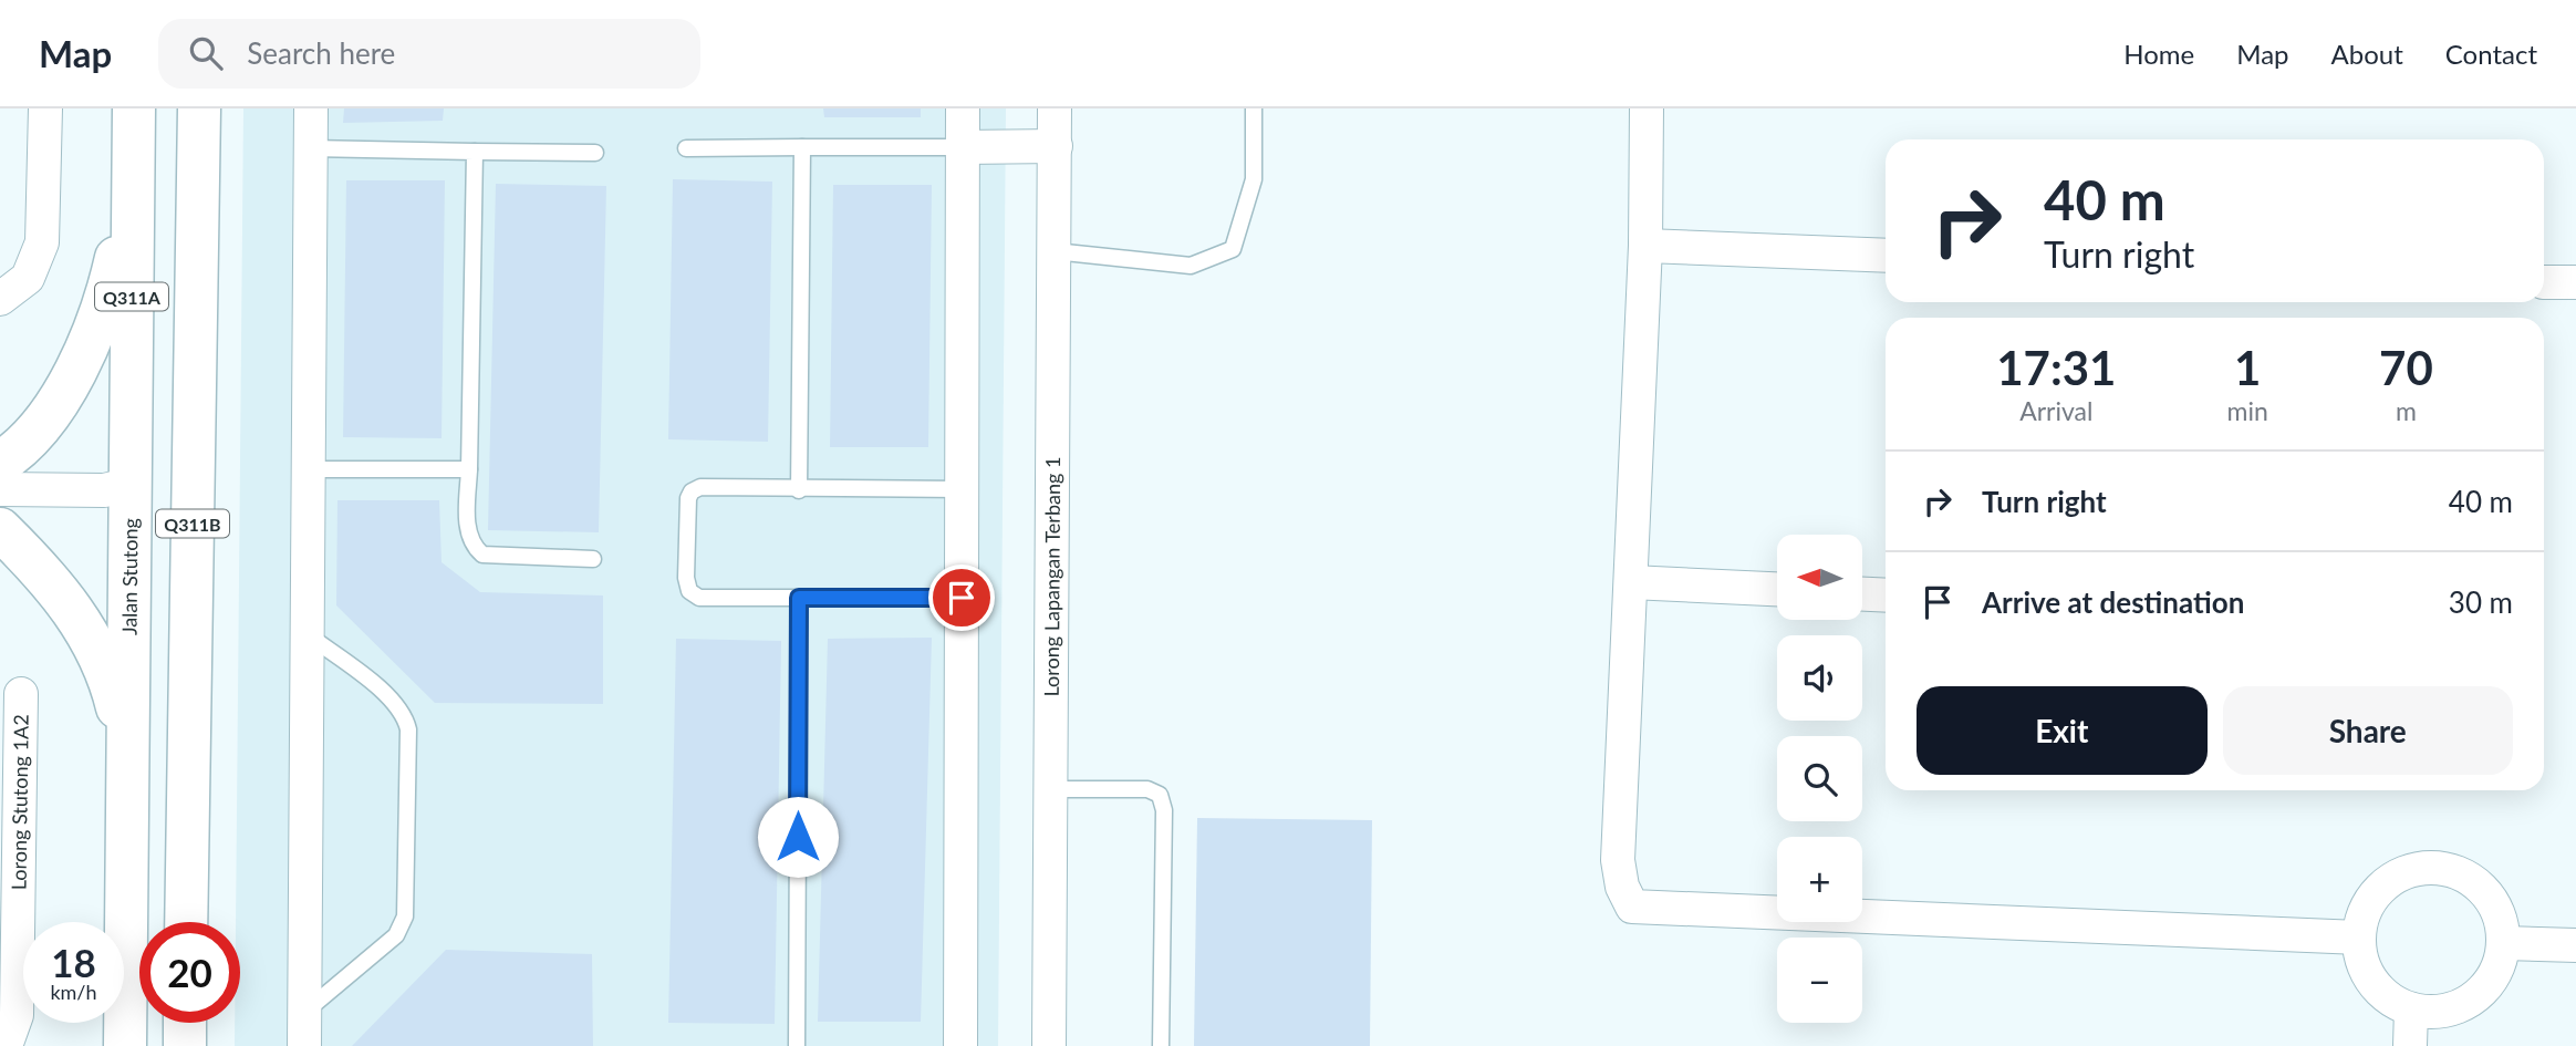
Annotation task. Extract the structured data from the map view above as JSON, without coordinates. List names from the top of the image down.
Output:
{
  "streets": {
    "main road": ["Q311A", "Q311B", "Jalan Stutong"],
    "street": ["Lorong Lapangan Terbang 1", "Lorong Stutong 1A2"]
  },
  "north": "left",
  "page": {
    "header": "Map",
    "search": "Search here",
    "nav": [
      "Home",
      "Map",
      "About",
      "Contact"
    ],
    "turn": ["40 m", "Turn right"],
    "eta": [
      "17:31",
      "Arrival",
      "1",
      "min",
      "70",
      "m"
    ],
    "list": [
      {
        "name": "Turn right",
        "value": "40 m"
      },
      {
        "name": "Arrive at destination",
        "value": "30 m"
      }
    ],
    "map_buttons": ["+", "−"],
    "buttons": ["Exit", "Share"],
    "speed": "18 km/h",
    "limit": "20"
  }
}
